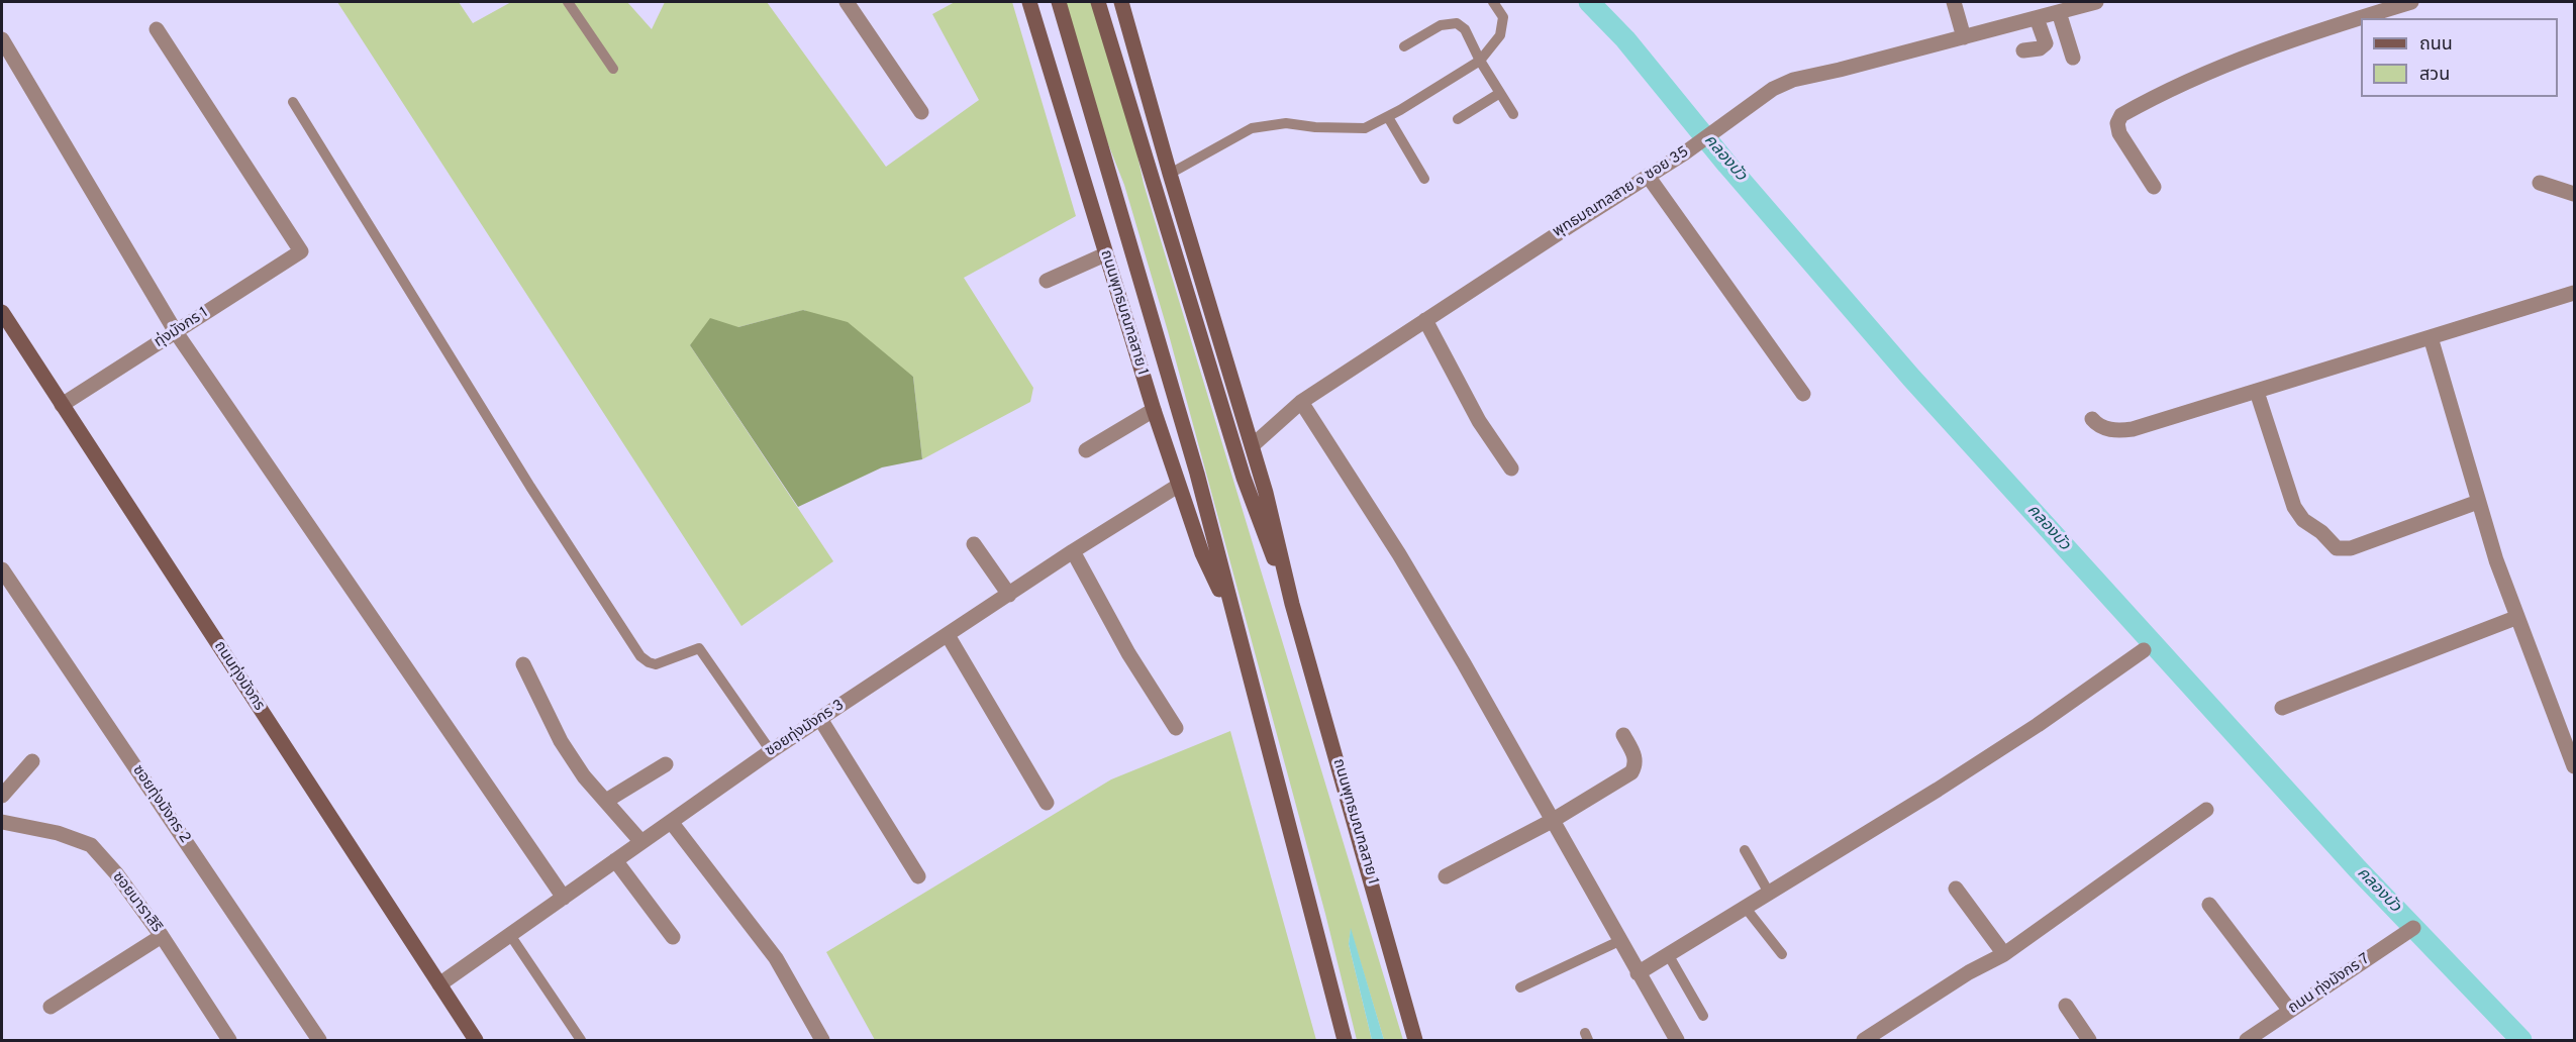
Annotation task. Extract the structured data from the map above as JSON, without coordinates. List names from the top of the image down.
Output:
{
  "streets": {
    "main road": ["ถนนพุทธมณฑลสาย 1", "ถนนทุ่งมังกร"],
    "street": [
      "พุทธมณฑลสาย ๑ ซอย 35",
      "ทุ่งมังกร 1",
      "ซอยทุ่งมังกร 3",
      "ซอยทุ่งมังกร 2",
      "ซอยนาราสิริ",
      "ถนน ทุ่งมังกร 7"
    ]
  },
  "crossings": [
    ["พุทธมณฑลสาย ๑ ซอย 35", "ถนนพุทธมณฑลสาย 1"],
    ["ถนนพุทธมณฑลสาย 1", "ซอยทุ่งมังกร 3"],
    ["ทุ่งมังกร 1", "ถนนทุ่งมังกร"],
    ["ถนนทุ่งมังกร", "ซอยทุ่งมังกร 3"]
  ],
  "water": ["คลองบัว"],
  "legend": ["ถนน", "สวน"]
}
